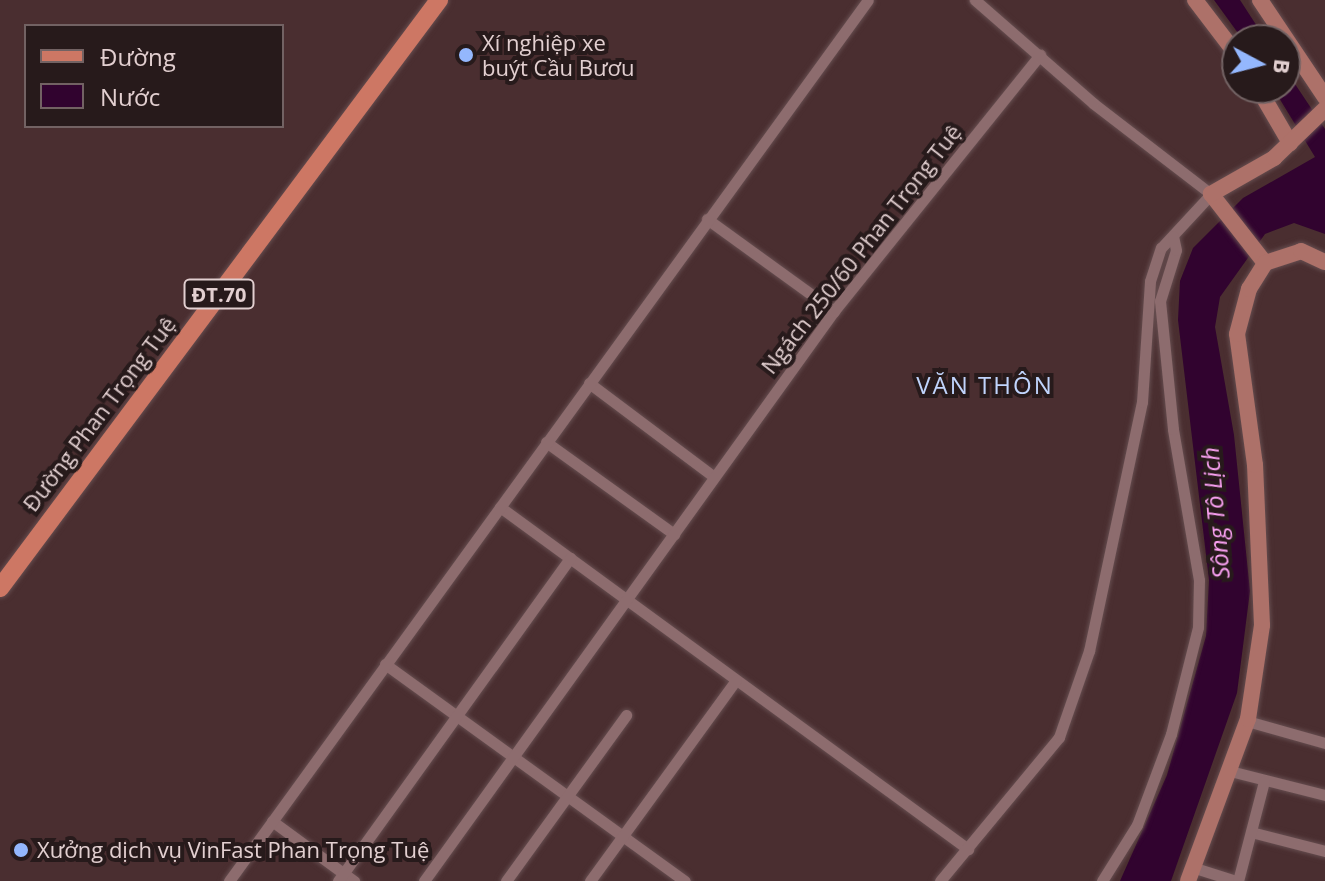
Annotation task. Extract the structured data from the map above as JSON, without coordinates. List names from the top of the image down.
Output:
{
  "streets": {
    "main road": ["ĐT.70", "Đường Phan Trọng Tuệ"],
    "street": ["Ngách 250/60 Phan Trọng Tuệ"]
  },
  "districts": ["VĂN THÔN"],
  "water": ["Sông Tô Lịch"],
  "places": ["Xí nghiệp xe buýt Cầu Bươu", "Xưởng dịch vụ VinFast Phan Trọng Tuệ"],
  "legend": ["Đường", "Nước"],
  "north": "right"
}
